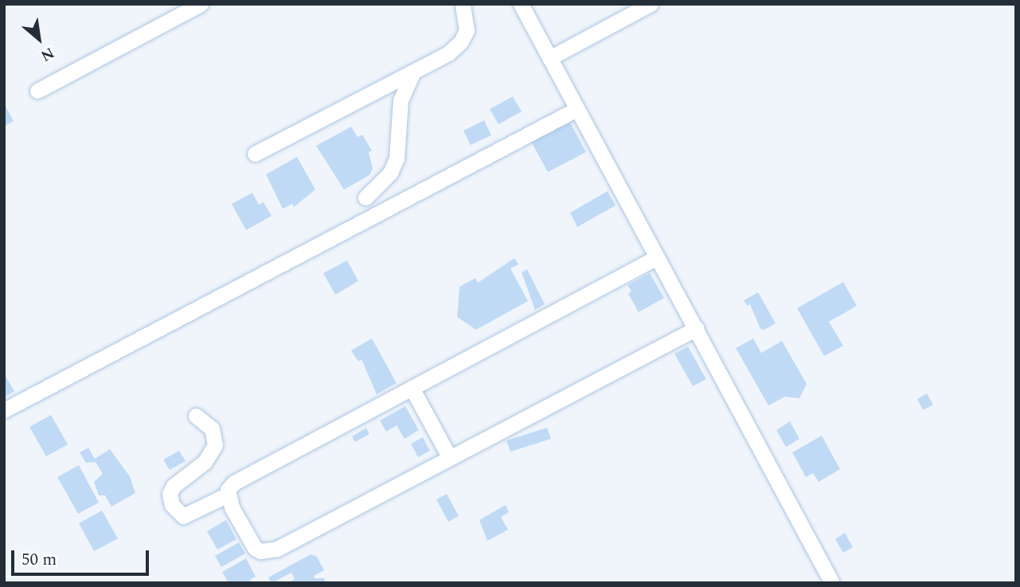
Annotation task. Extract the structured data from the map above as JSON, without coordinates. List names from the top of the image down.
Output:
{
  "scale_bar": "50 m",
  "north": "bottom right"
}
